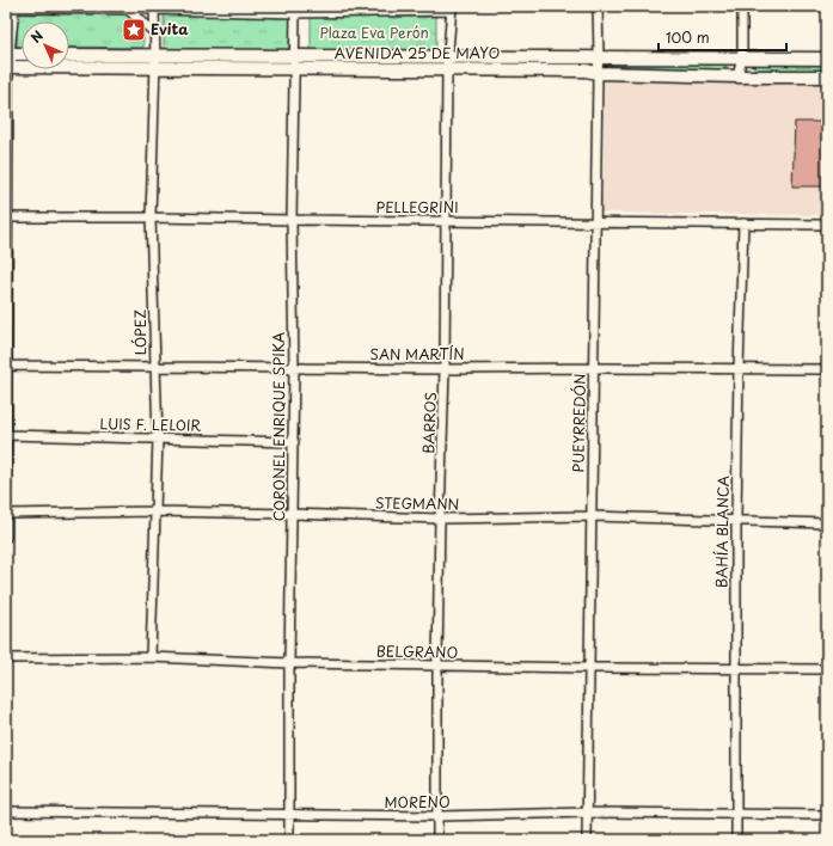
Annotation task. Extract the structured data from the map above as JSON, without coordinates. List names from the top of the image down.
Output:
{
  "streets": {
    "main road": ["AVENIDA 25 DE MAYO"],
    "street": [
      "PELLEGRINI",
      "LÓPEZ",
      "SAN MARTÍN",
      "BARROS",
      "PUEYRREDÓN",
      "LUIS F. LELOIR",
      "CORONEL ENRIQUE SPIKA",
      "STEGMANN",
      "BAHÍA BLANCA",
      "BELGRANO",
      "MORENO"
    ]
  },
  "crossings": [
    ["AVENIDA 25 DE MAYO", "LÓPEZ"],
    ["AVENIDA 25 DE MAYO", "BARROS"],
    ["AVENIDA 25 DE MAYO", "PUEYRREDÓN"],
    ["AVENIDA 25 DE MAYO", "CORONEL ENRIQUE SPIKA"],
    ["PELLEGRINI", "LÓPEZ"],
    ["PELLEGRINI", "BARROS"],
    ["PELLEGRINI", "PUEYRREDÓN"],
    ["PELLEGRINI", "CORONEL ENRIQUE SPIKA"],
    ["PELLEGRINI", "BAHÍA BLANCA"],
    ["LÓPEZ", "SAN MARTÍN"],
    ["LÓPEZ", "LUIS F. LELOIR"],
    ["LÓPEZ", "STEGMANN"],
    ["LÓPEZ", "BELGRANO"],
    ["SAN MARTÍN", "BARROS"],
    ["SAN MARTÍN", "PUEYRREDÓN"],
    ["SAN MARTÍN", "CORONEL ENRIQUE SPIKA"],
    ["SAN MARTÍN", "BAHÍA BLANCA"],
    ["BARROS", "STEGMANN"],
    ["BARROS", "BELGRANO"],
    ["BARROS", "MORENO"],
    ["PUEYRREDÓN", "STEGMANN"],
    ["PUEYRREDÓN", "BELGRANO"],
    ["PUEYRREDÓN", "MORENO"],
    ["LUIS F. LELOIR", "CORONEL ENRIQUE SPIKA"],
    ["CORONEL ENRIQUE SPIKA", "STEGMANN"],
    ["CORONEL ENRIQUE SPIKA", "BELGRANO"],
    ["CORONEL ENRIQUE SPIKA", "MORENO"],
    ["STEGMANN", "BAHÍA BLANCA"],
    ["BAHÍA BLANCA", "BELGRANO"],
    ["BAHÍA BLANCA", "MORENO"]
  ],
  "parks": ["Plaza Eva Perón"],
  "places": {
    "place": ["Evita"]
  },
  "scale_bar": "100 m",
  "north": "top left"
}
